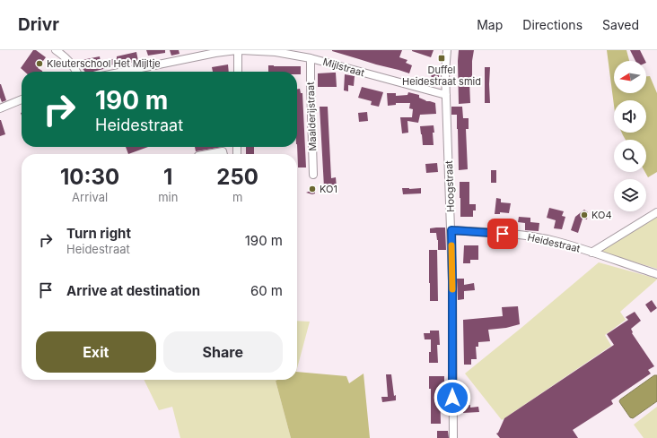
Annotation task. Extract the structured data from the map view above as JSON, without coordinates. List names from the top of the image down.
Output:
{
  "streets": {
    "street": [
      "Mijlstraat",
      "Maalderijstraat",
      "Hoogstraat",
      "Heidestraat"
    ]
  },
  "crossings": [
    ["Mijlstraat", "Maalderijstraat"],
    ["Mijlstraat", "Hoogstraat"],
    ["Hoogstraat", "Heidestraat"]
  ],
  "places": {
    "transit": ["Duffel Heidestraat smid"],
    "other": ["Kleuterschool Het Mijltje", "KO1", "KO4"]
  },
  "north": "left",
  "page": {
    "header": "Drivr",
    "nav": ["Map", "Directions", "Saved"],
    "turn": ["190 m", "Heidestraat"],
    "eta": [
      "10:30",
      "Arrival",
      "1",
      "min",
      "250",
      "m"
    ],
    "list": [
      {
        "name": "Turn right",
        "note": "Heidestraat",
        "value": "190 m"
      },
      {
        "name": "Arrive at destination",
        "value": "60 m"
      }
    ],
    "buttons": ["Exit", "Share"]
  }
}
